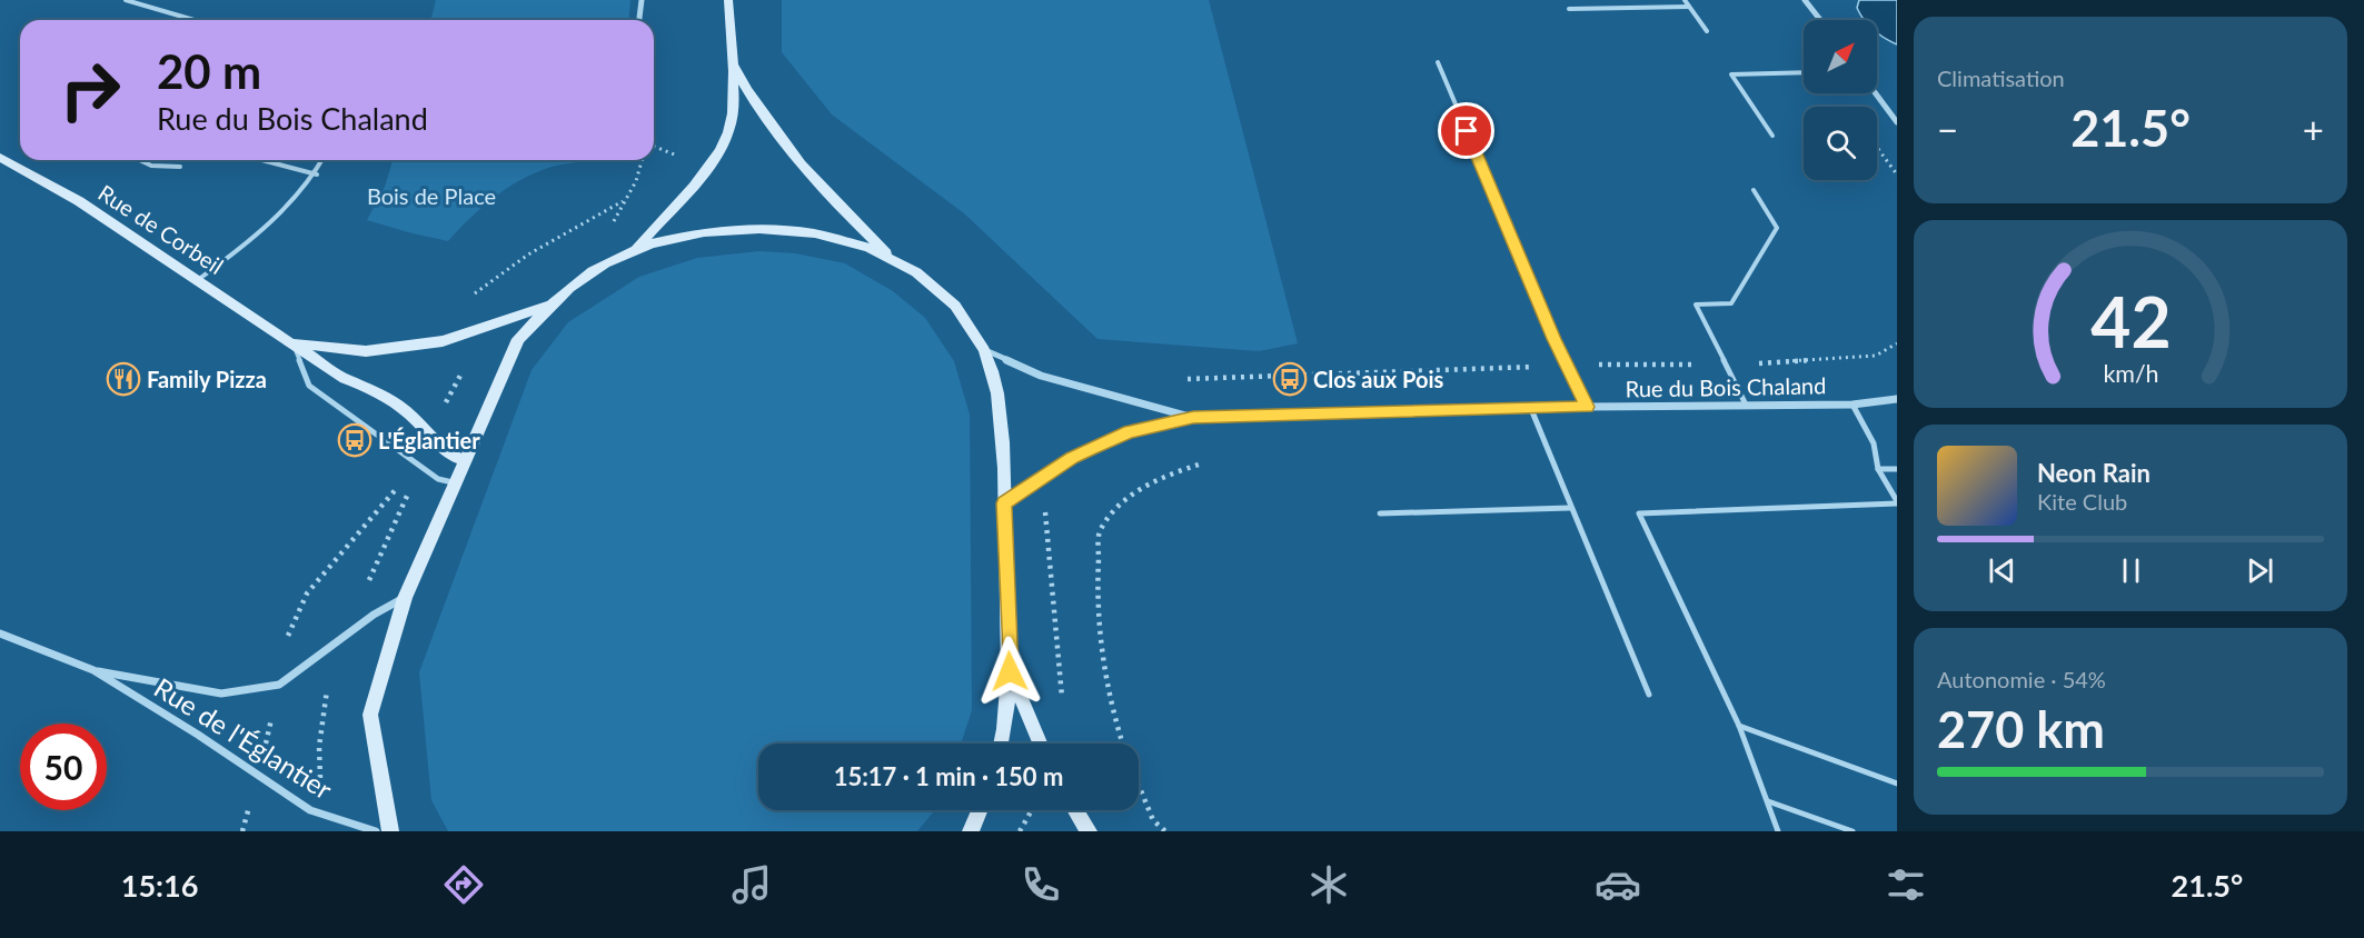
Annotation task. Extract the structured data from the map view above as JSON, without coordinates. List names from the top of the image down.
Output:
{
  "streets": {
    "main road": ["Rue de Corbeil"],
    "street": ["Rue du Bois Chaland", "Rue de l'Églantier"]
  },
  "parks": ["Bois de Place"],
  "places": {
    "restaurant": ["Family Pizza"],
    "bus stop": ["Clos aux Pois", "L'Églantier"]
  },
  "north": "top right",
  "page": {
    "tile": [
      "Climatisation",
      ["Autonomie · 54%", "270 km"]
    ],
    "turn": ["20 m", "Rue du Bois Chaland"],
    "heat": ["−", "21.5°", "+"],
    "song": ["Neon Rain", "Kite Club"],
    "limit": "50",
    "trip": "15:17 · 1 min · 150 m",
    "tabs": ["15:16", "21.5°"],
    "gauge": ["42", "km/h"]
  }
}
